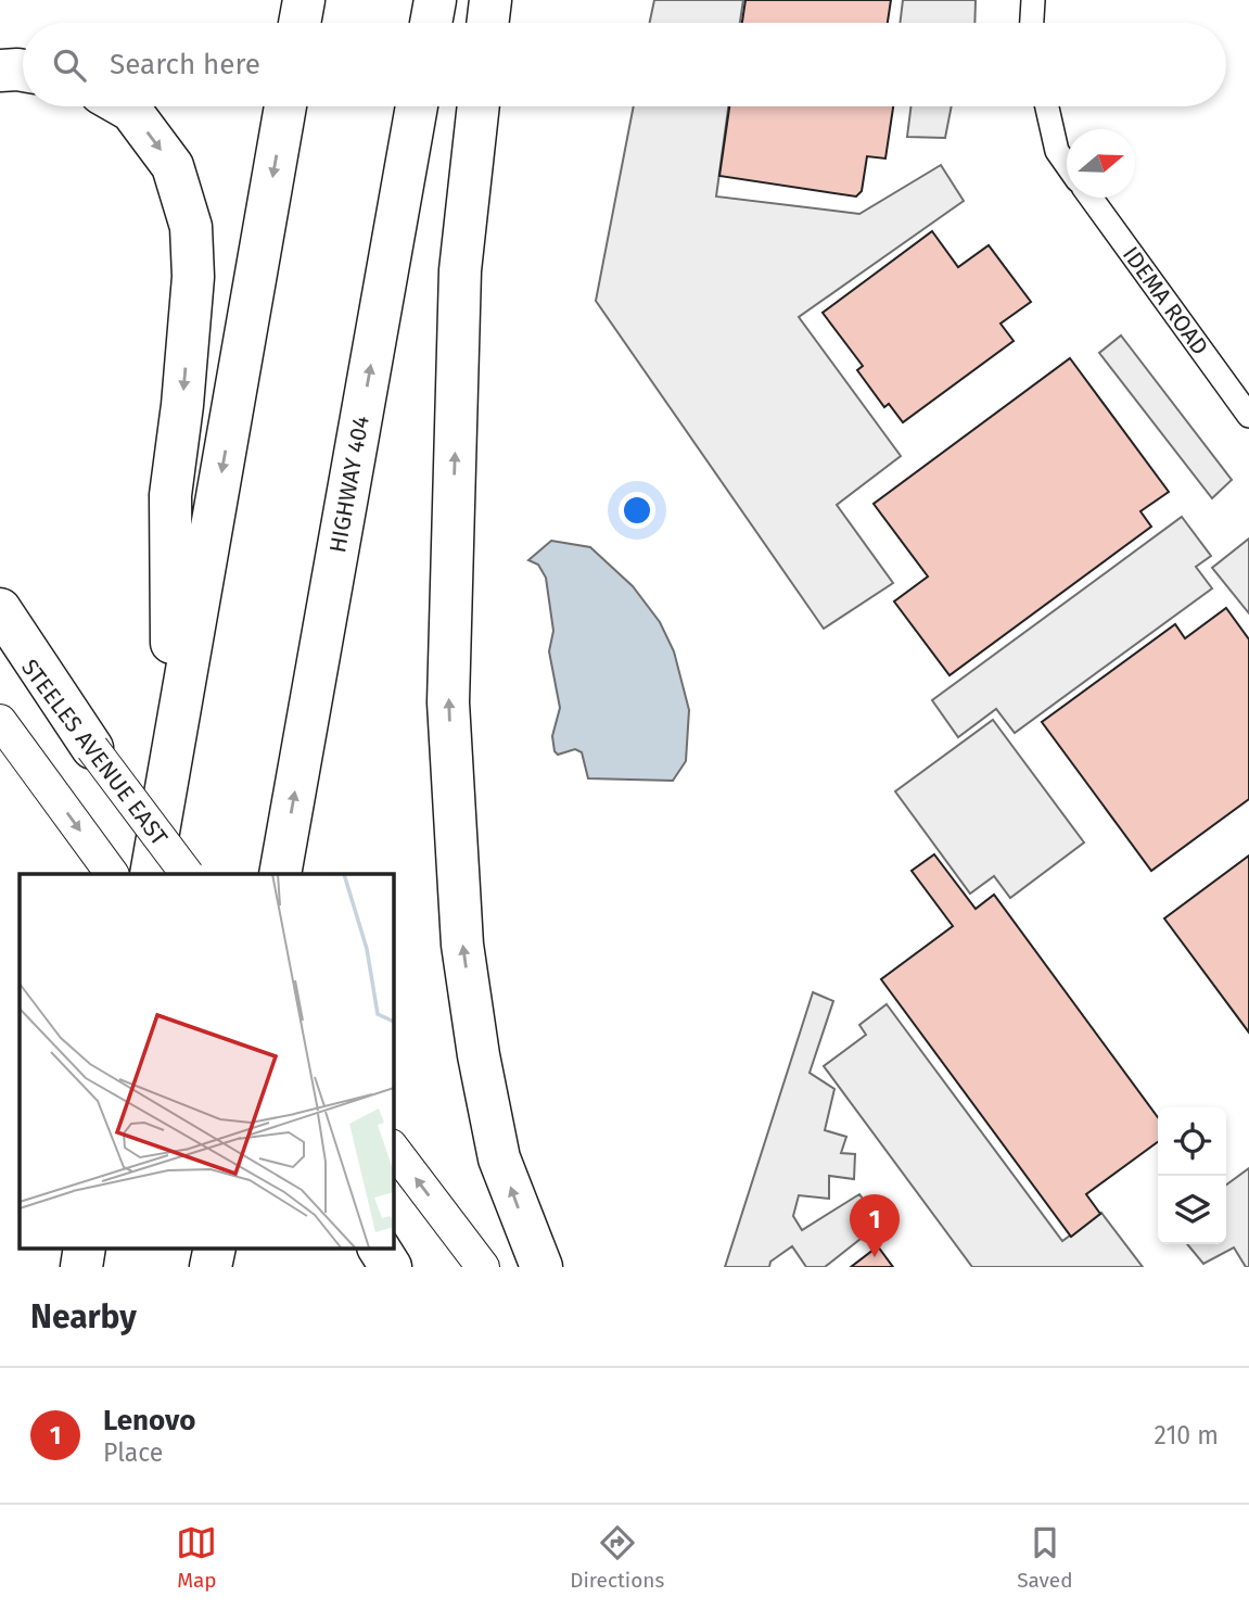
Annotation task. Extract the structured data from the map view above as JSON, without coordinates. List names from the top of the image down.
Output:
{
  "streets": {
    "highway": ["HIGHWAY 404"],
    "main road": ["STEELES AVENUE EAST"],
    "street": ["IDEMA ROAD"]
  },
  "north": "right",
  "page": {
    "search": "Search here",
    "pins": "1",
    "heading": "Nearby",
    "list": [
      {
        "mark": "1",
        "name": "Lenovo",
        "note": "Place",
        "value": "210 m"
      }
    ],
    "nav": ["Map", "Directions", "Saved"]
  }
}
